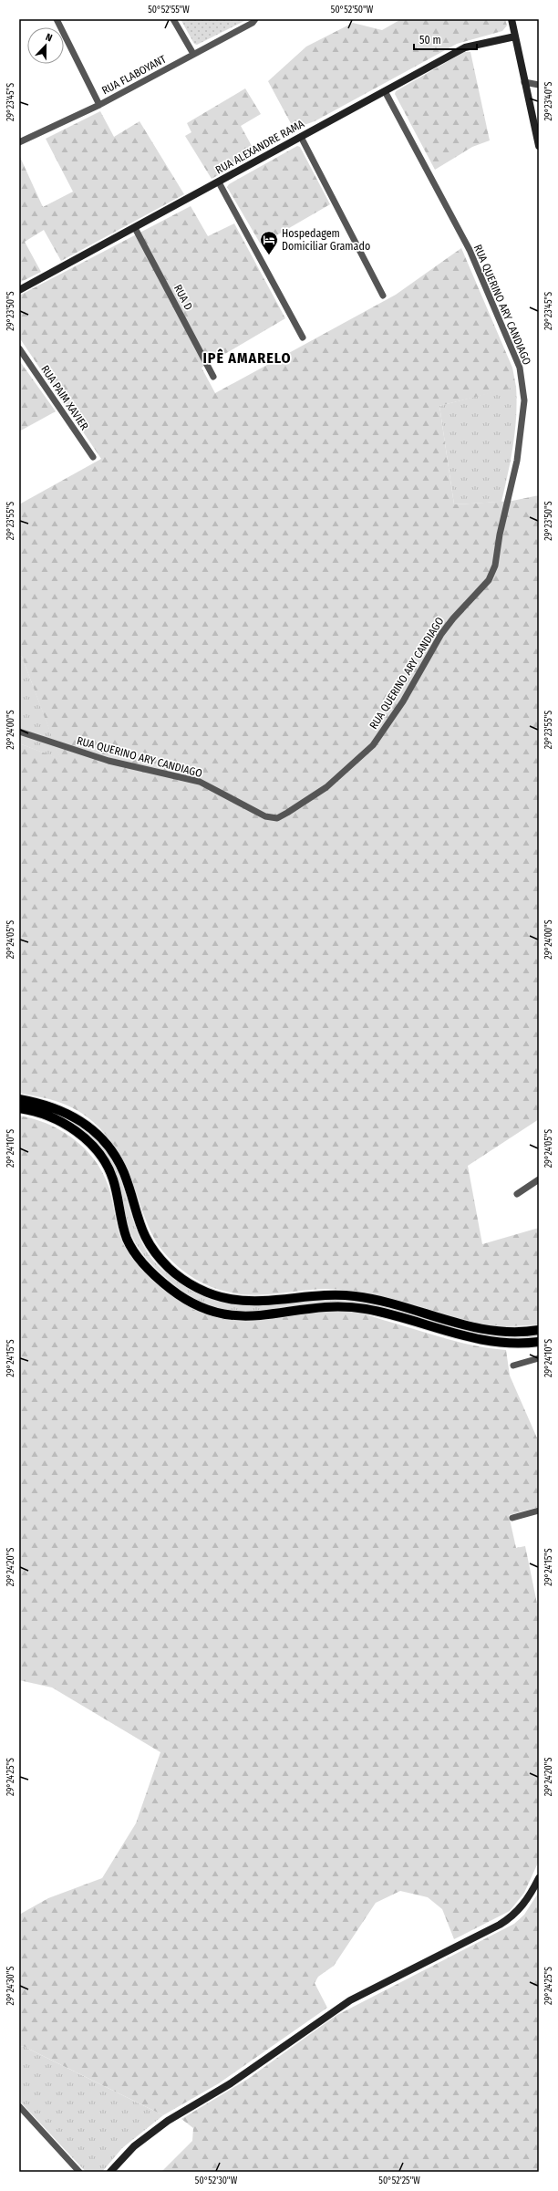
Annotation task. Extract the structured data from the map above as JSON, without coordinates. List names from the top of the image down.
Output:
{
  "streets": {
    "street": [
      "RUA FLABOYANT",
      "RUA ALEXANDRE RAMA",
      "RUA D",
      "RUA QUERINO ARY CANDIAGO",
      "RUA PAIM XAVIER"
    ]
  },
  "crossings": [
    ["RUA ALEXANDRE RAMA", "RUA D"],
    ["RUA ALEXANDRE RAMA", "RUA QUERINO ARY CANDIAGO"]
  ],
  "districts": ["IPÊ AMARELO"],
  "places": {
    "hotel": ["Hospedagem Domiciliar Gramado"]
  },
  "scale_bar": "50 m",
  "north": "top",
  "coordinates": [
    "50°52'55\"W",
    "50°52'50\"W",
    "29°23'40\"S",
    "29°23'45\"S",
    "29°23'50\"S",
    "29°23'55\"S",
    "29°24'00\"S",
    "29°24'05\"S",
    "29°24'10\"S",
    "29°24'15\"S",
    "29°24'20\"S",
    "29°24'25\"S",
    "29°24'30\"S",
    "50°52'30\"W",
    "50°52'25\"W"
  ]
}
